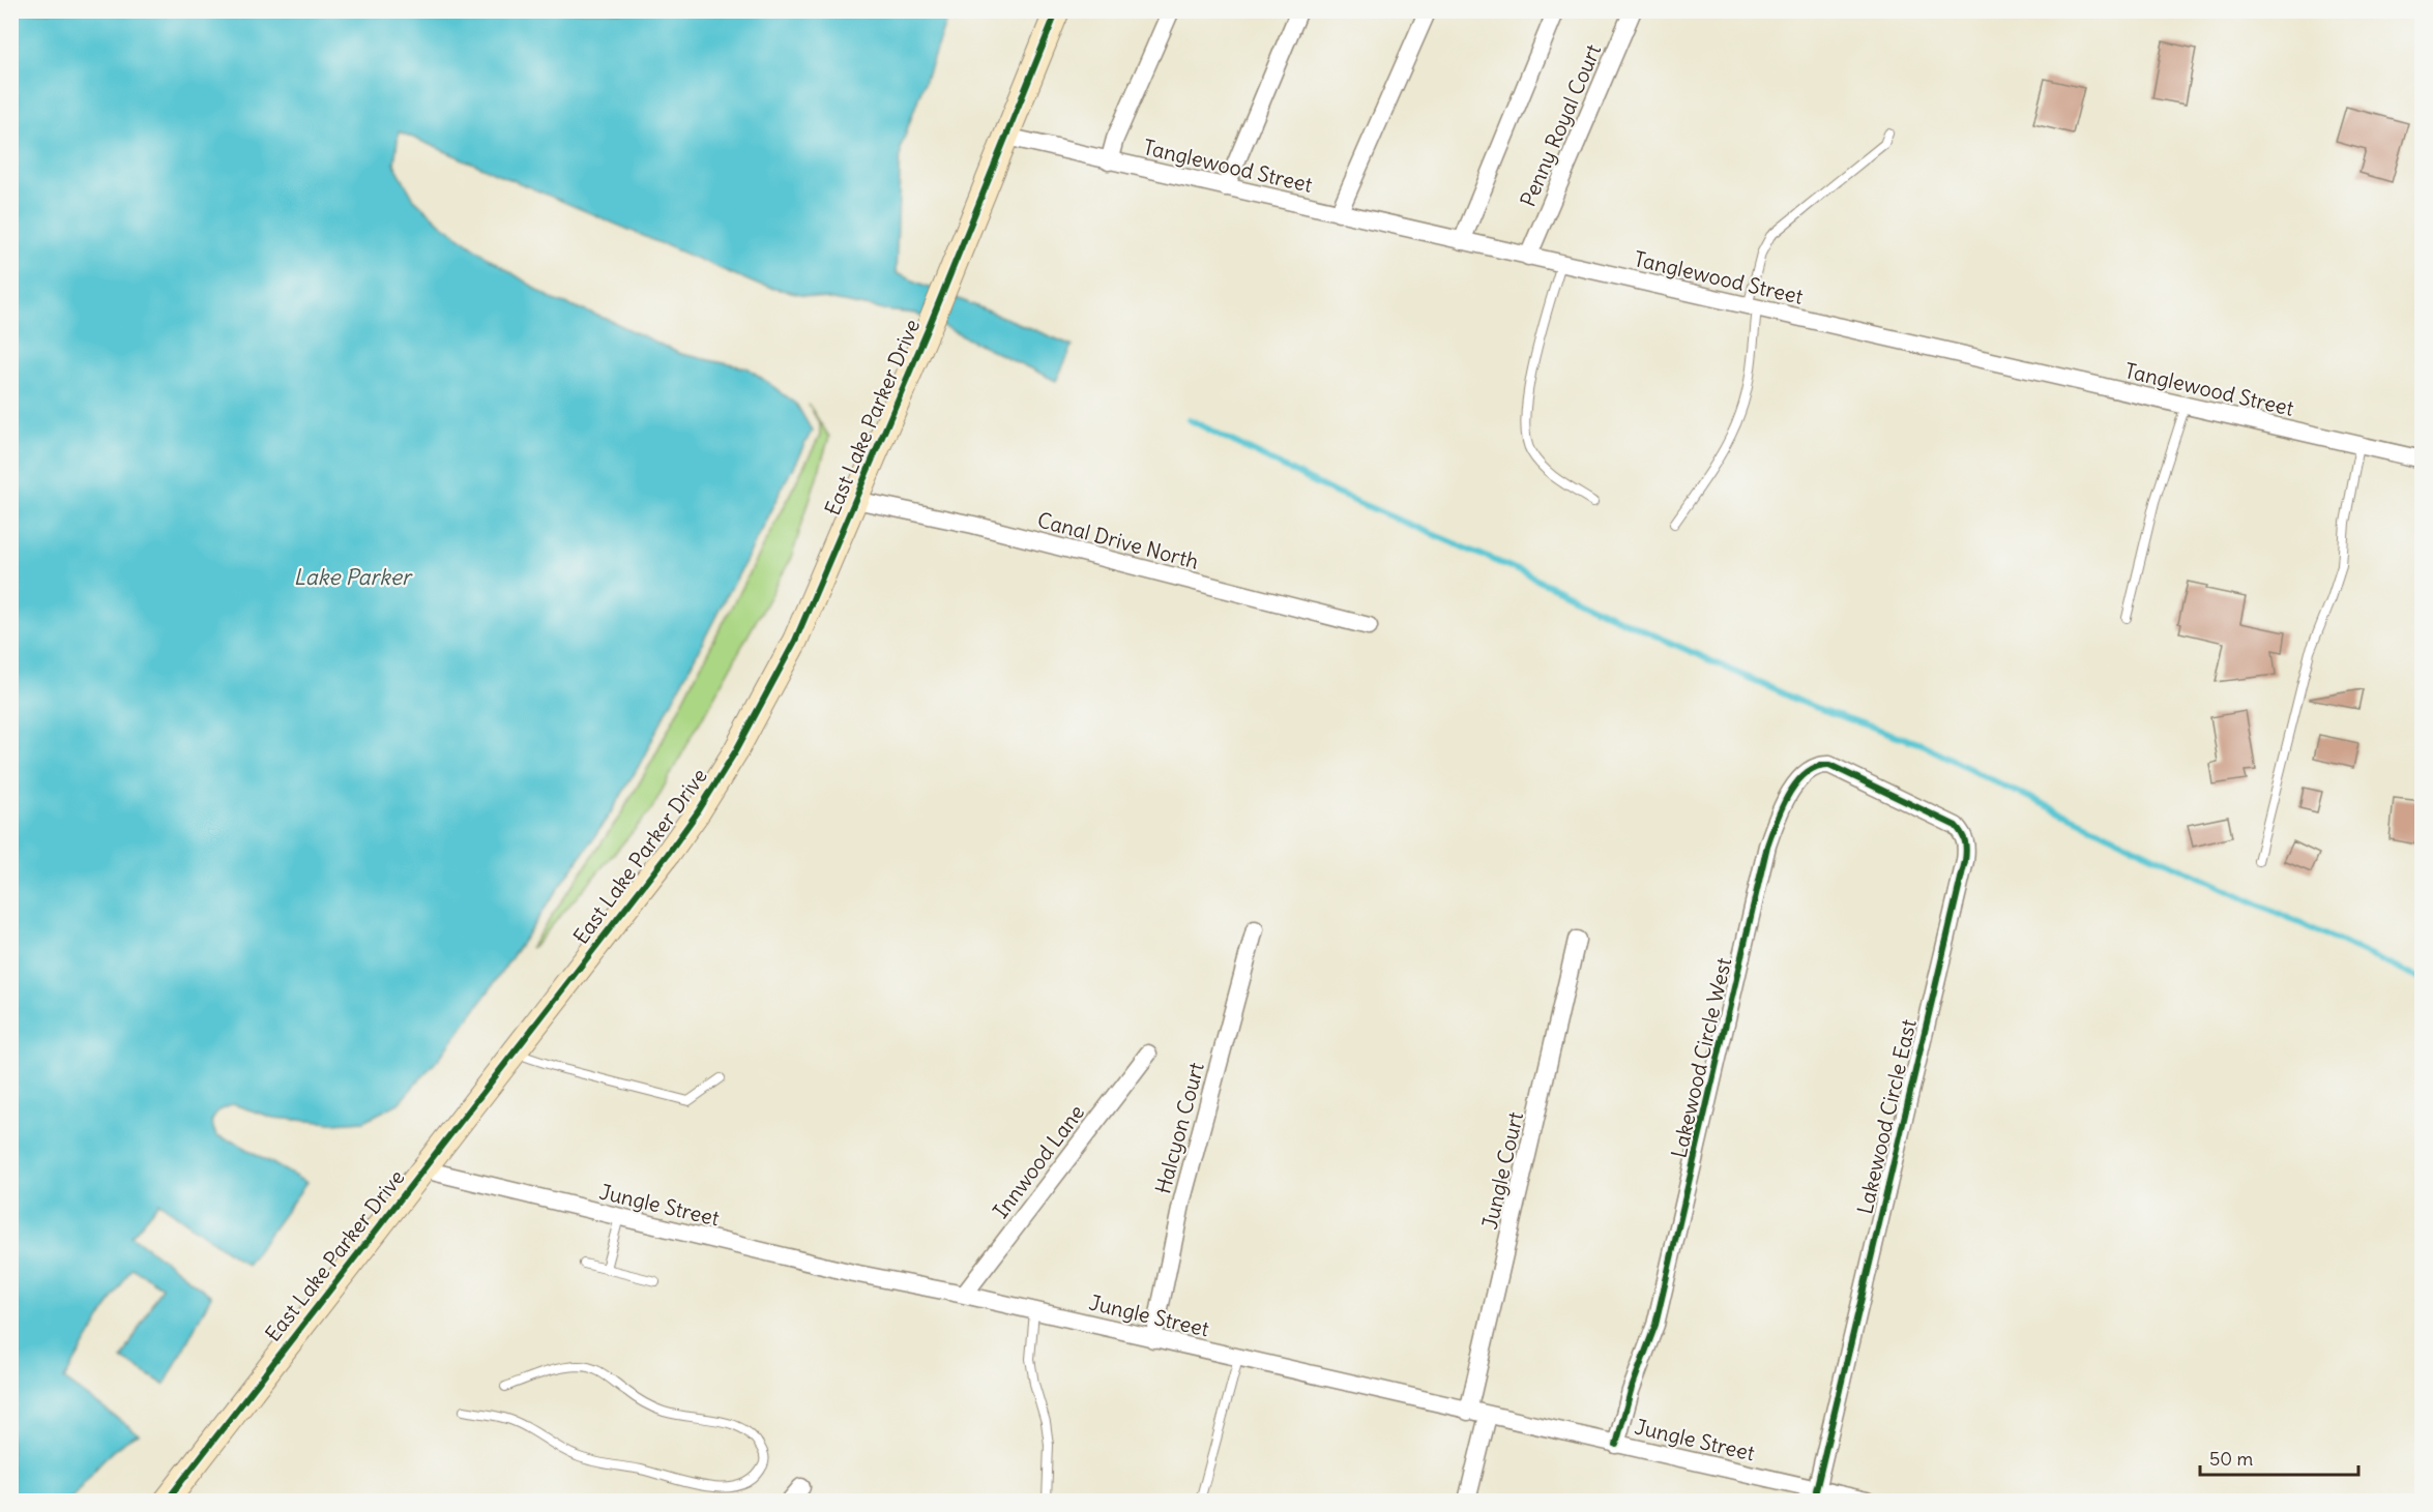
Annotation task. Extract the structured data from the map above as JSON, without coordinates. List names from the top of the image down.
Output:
{
  "streets": {
    "street": [
      "Penny Royal Court",
      "Tanglewood Street",
      "East Lake Parker Drive",
      "Canal Drive North",
      "Lakewood Circle West",
      "Lakewood Circle East",
      "Halcyon Court",
      "Innwood Lane",
      "Jungle Court",
      "Jungle Street"
    ]
  },
  "crossings": [
    ["Penny Royal Court", "Tanglewood Street"],
    ["Tanglewood Street", "East Lake Parker Drive"],
    ["East Lake Parker Drive", "Canal Drive North"],
    ["East Lake Parker Drive", "Jungle Street"],
    ["Lakewood Circle West", "Lakewood Circle East"],
    ["Lakewood Circle West", "Jungle Street"],
    ["Lakewood Circle East", "Jungle Street"],
    ["Halcyon Court", "Jungle Street"],
    ["Innwood Lane", "Jungle Street"],
    ["Jungle Court", "Jungle Street"]
  ],
  "water": ["Lake Parker"],
  "scale_bar": "50 m"
}
